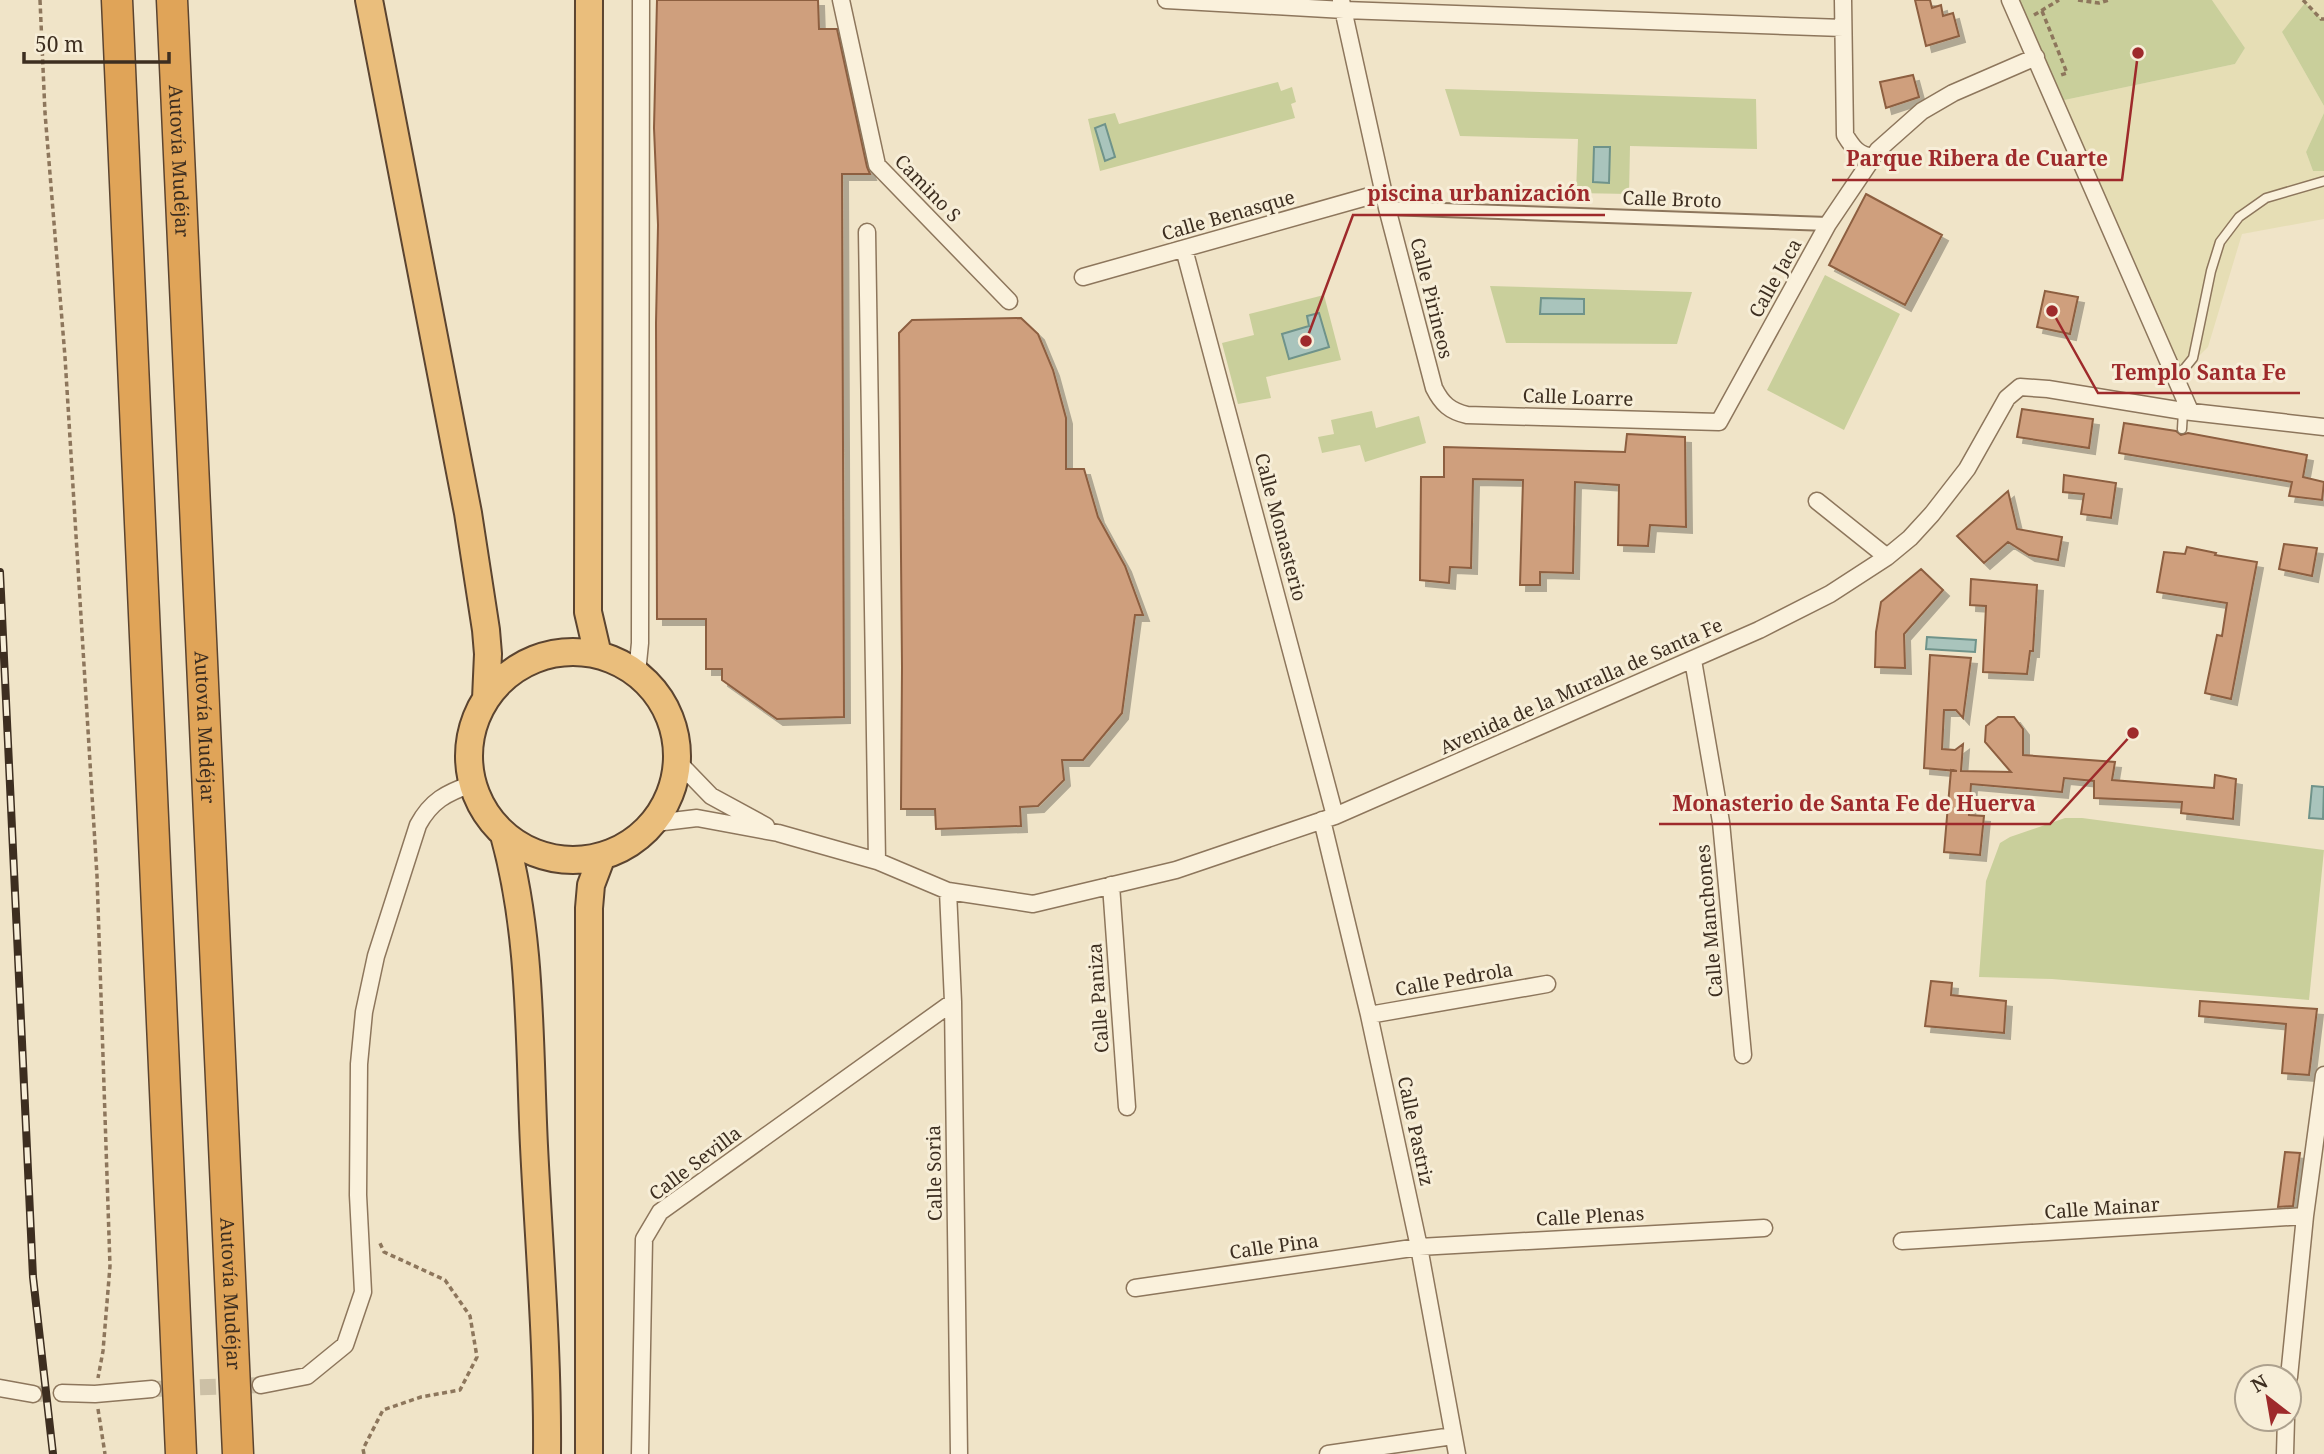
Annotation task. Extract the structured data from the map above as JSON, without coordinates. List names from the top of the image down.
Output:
{
  "streets": {
    "highway": ["Autovía Mudéjar"],
    "street": [
      "Camino S",
      "Calle Broto",
      "Calle Benasque",
      "Calle Jaca",
      "Calle Pirineos",
      "Calle Loarre",
      "Calle Monasterio",
      "Avenida de la Muralla de Santa Fe",
      "Calle Manchones",
      "Calle Pedrola",
      "Calle Paniza",
      "Calle Pastriz",
      "Calle Sevilla",
      "Calle Soria",
      "Calle Mainar",
      "Calle Plenas",
      "Calle Pina"
    ]
  },
  "crossings": [
    ["Calle Broto", "Calle Benasque"],
    ["Calle Broto", "Calle Jaca"],
    ["Calle Broto", "Calle Pirineos"],
    ["Calle Benasque", "Calle Pirineos"],
    ["Calle Benasque", "Calle Monasterio"],
    ["Calle Jaca", "Calle Loarre"],
    ["Calle Pirineos", "Calle Loarre"],
    ["Calle Monasterio", "Avenida de la Muralla de Santa Fe"],
    ["Calle Monasterio", "Calle Pastriz"],
    ["Avenida de la Muralla de Santa Fe", "Calle Manchones"],
    ["Avenida de la Muralla de Santa Fe", "Calle Paniza"],
    ["Avenida de la Muralla de Santa Fe", "Calle Pastriz"],
    ["Avenida de la Muralla de Santa Fe", "Calle Soria"],
    ["Calle Pedrola", "Calle Pastriz"],
    ["Calle Pastriz", "Calle Plenas"],
    ["Calle Pastriz", "Calle Pina"],
    ["Calle Sevilla", "Calle Soria"],
    ["Calle Plenas", "Calle Pina"]
  ],
  "places": [
    "Parque Ribera de Cuarte",
    "Templo Santa Fe",
    "piscina urbanización",
    "Monasterio de Santa Fe de Huerva"
  ],
  "scale_bar": "50 m",
  "north": "top left"
}
